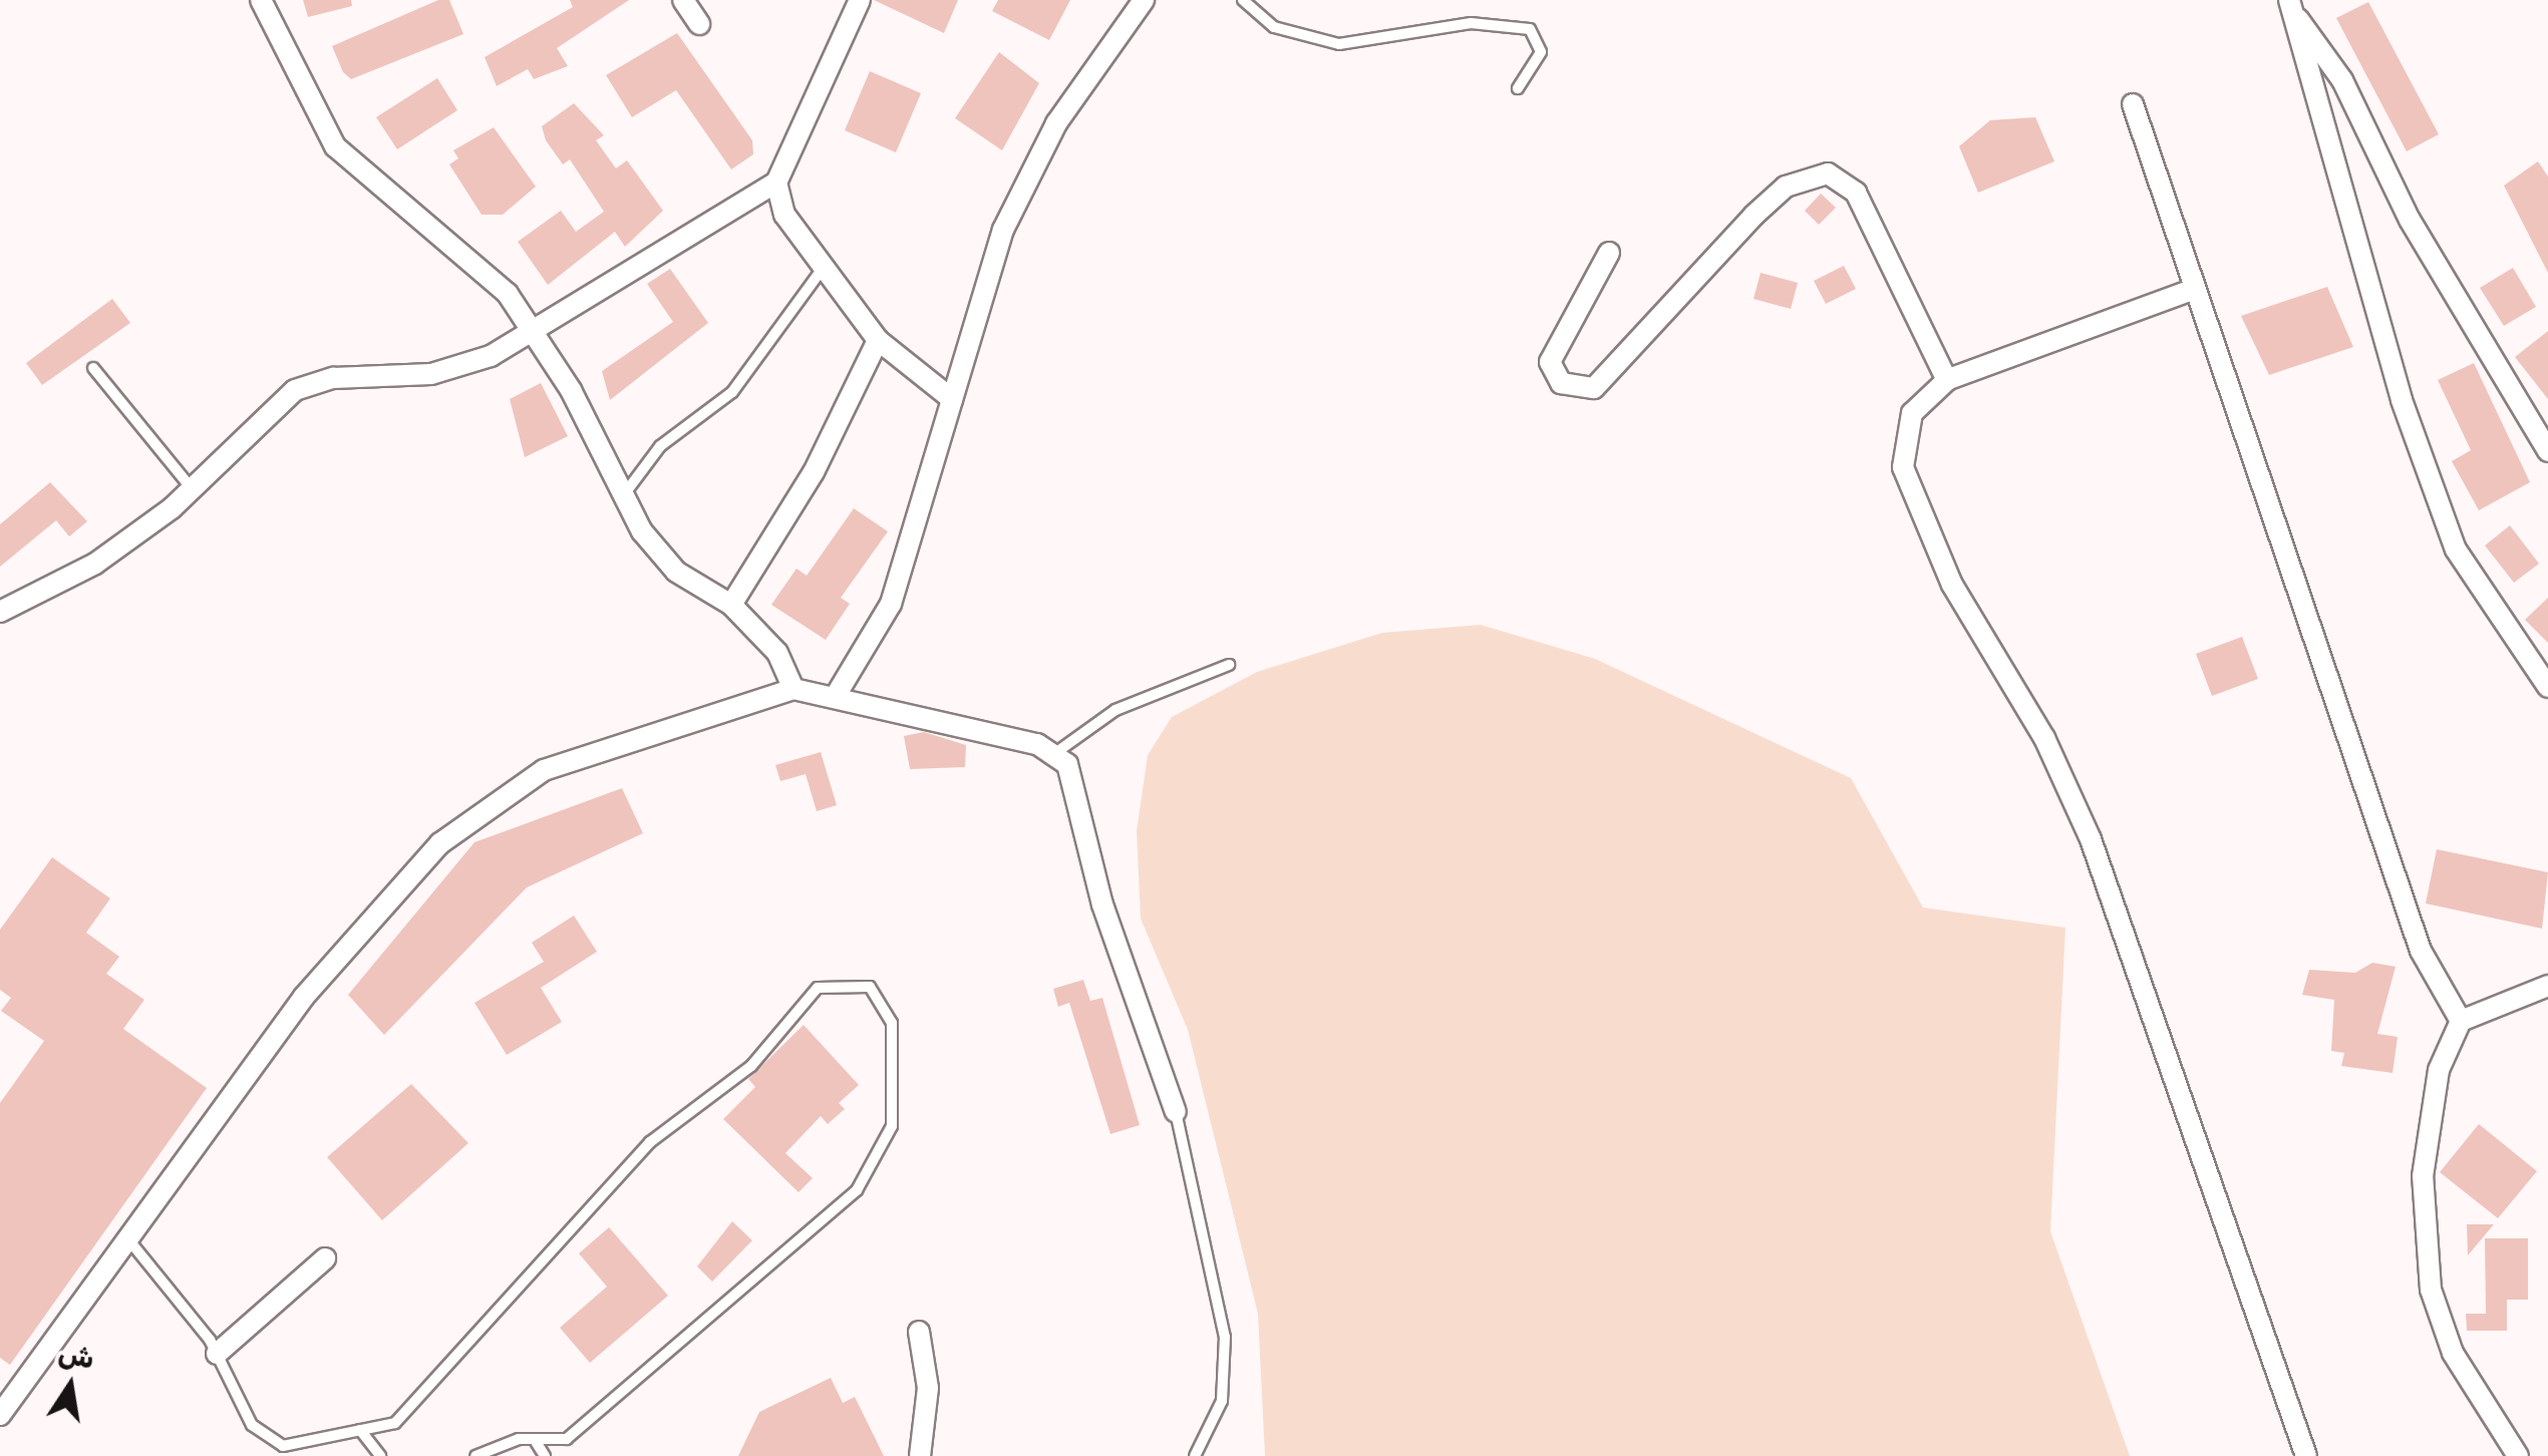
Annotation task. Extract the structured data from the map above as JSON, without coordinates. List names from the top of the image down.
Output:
{
  "north": "top"
}
